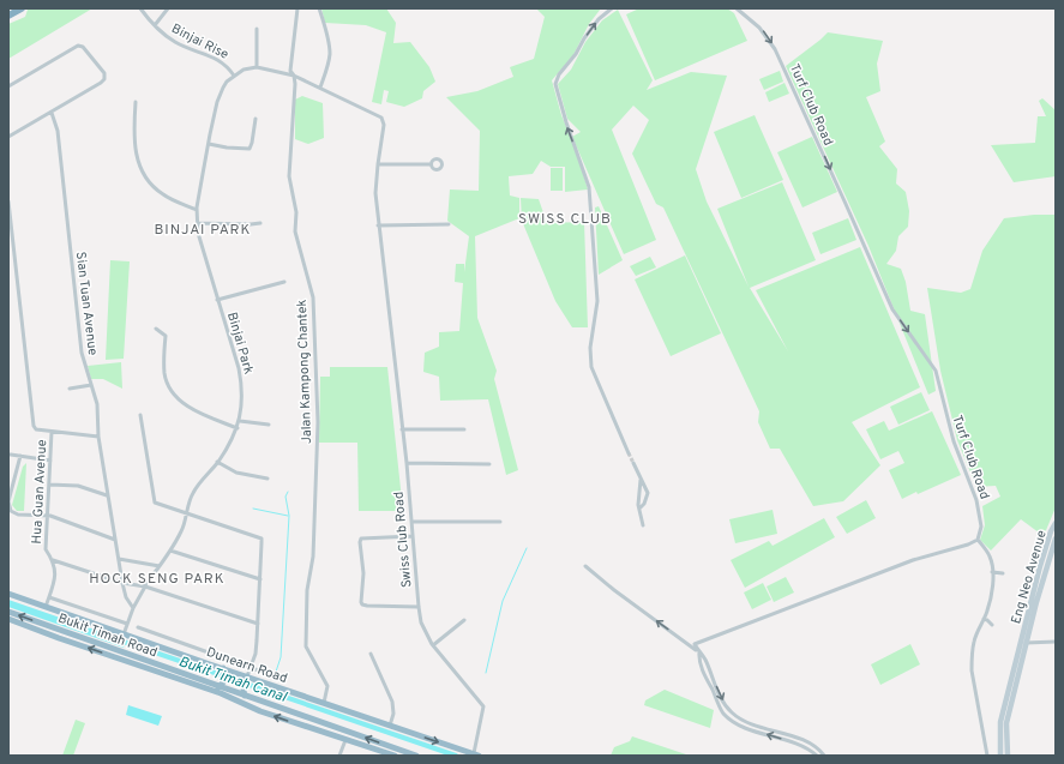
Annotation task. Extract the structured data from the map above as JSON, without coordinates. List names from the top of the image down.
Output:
{
  "streets": {
    "highway": ["Bukit Timah Road", "Dunearn Road"],
    "main road": ["Eng Neo Avenue"],
    "street": [
      "Binjai Rise",
      "Turf Club Road",
      "Sian Tuan Avenue",
      "Binjai Park",
      "Jalan Kampong Chantek",
      "Hua Guan Avenue",
      "Swiss Club Road"
    ]
  },
  "crossings": [
    ["Binjai Rise", "Binjai Park"],
    ["Sian Tuan Avenue", "Binjai Park"],
    ["Sian Tuan Avenue", "Hua Guan Avenue"],
    ["Binjai Park", "Dunearn Road"],
    ["Jalan Kampong Chantek", "Dunearn Road"],
    ["Hua Guan Avenue", "Dunearn Road"],
    ["Swiss Club Road", "Dunearn Road"]
  ],
  "districts": ["SWISS CLUB", "BINJAI PARK", "HOCK SENG PARK"],
  "water": ["Bukit Timah Canal"]
}
